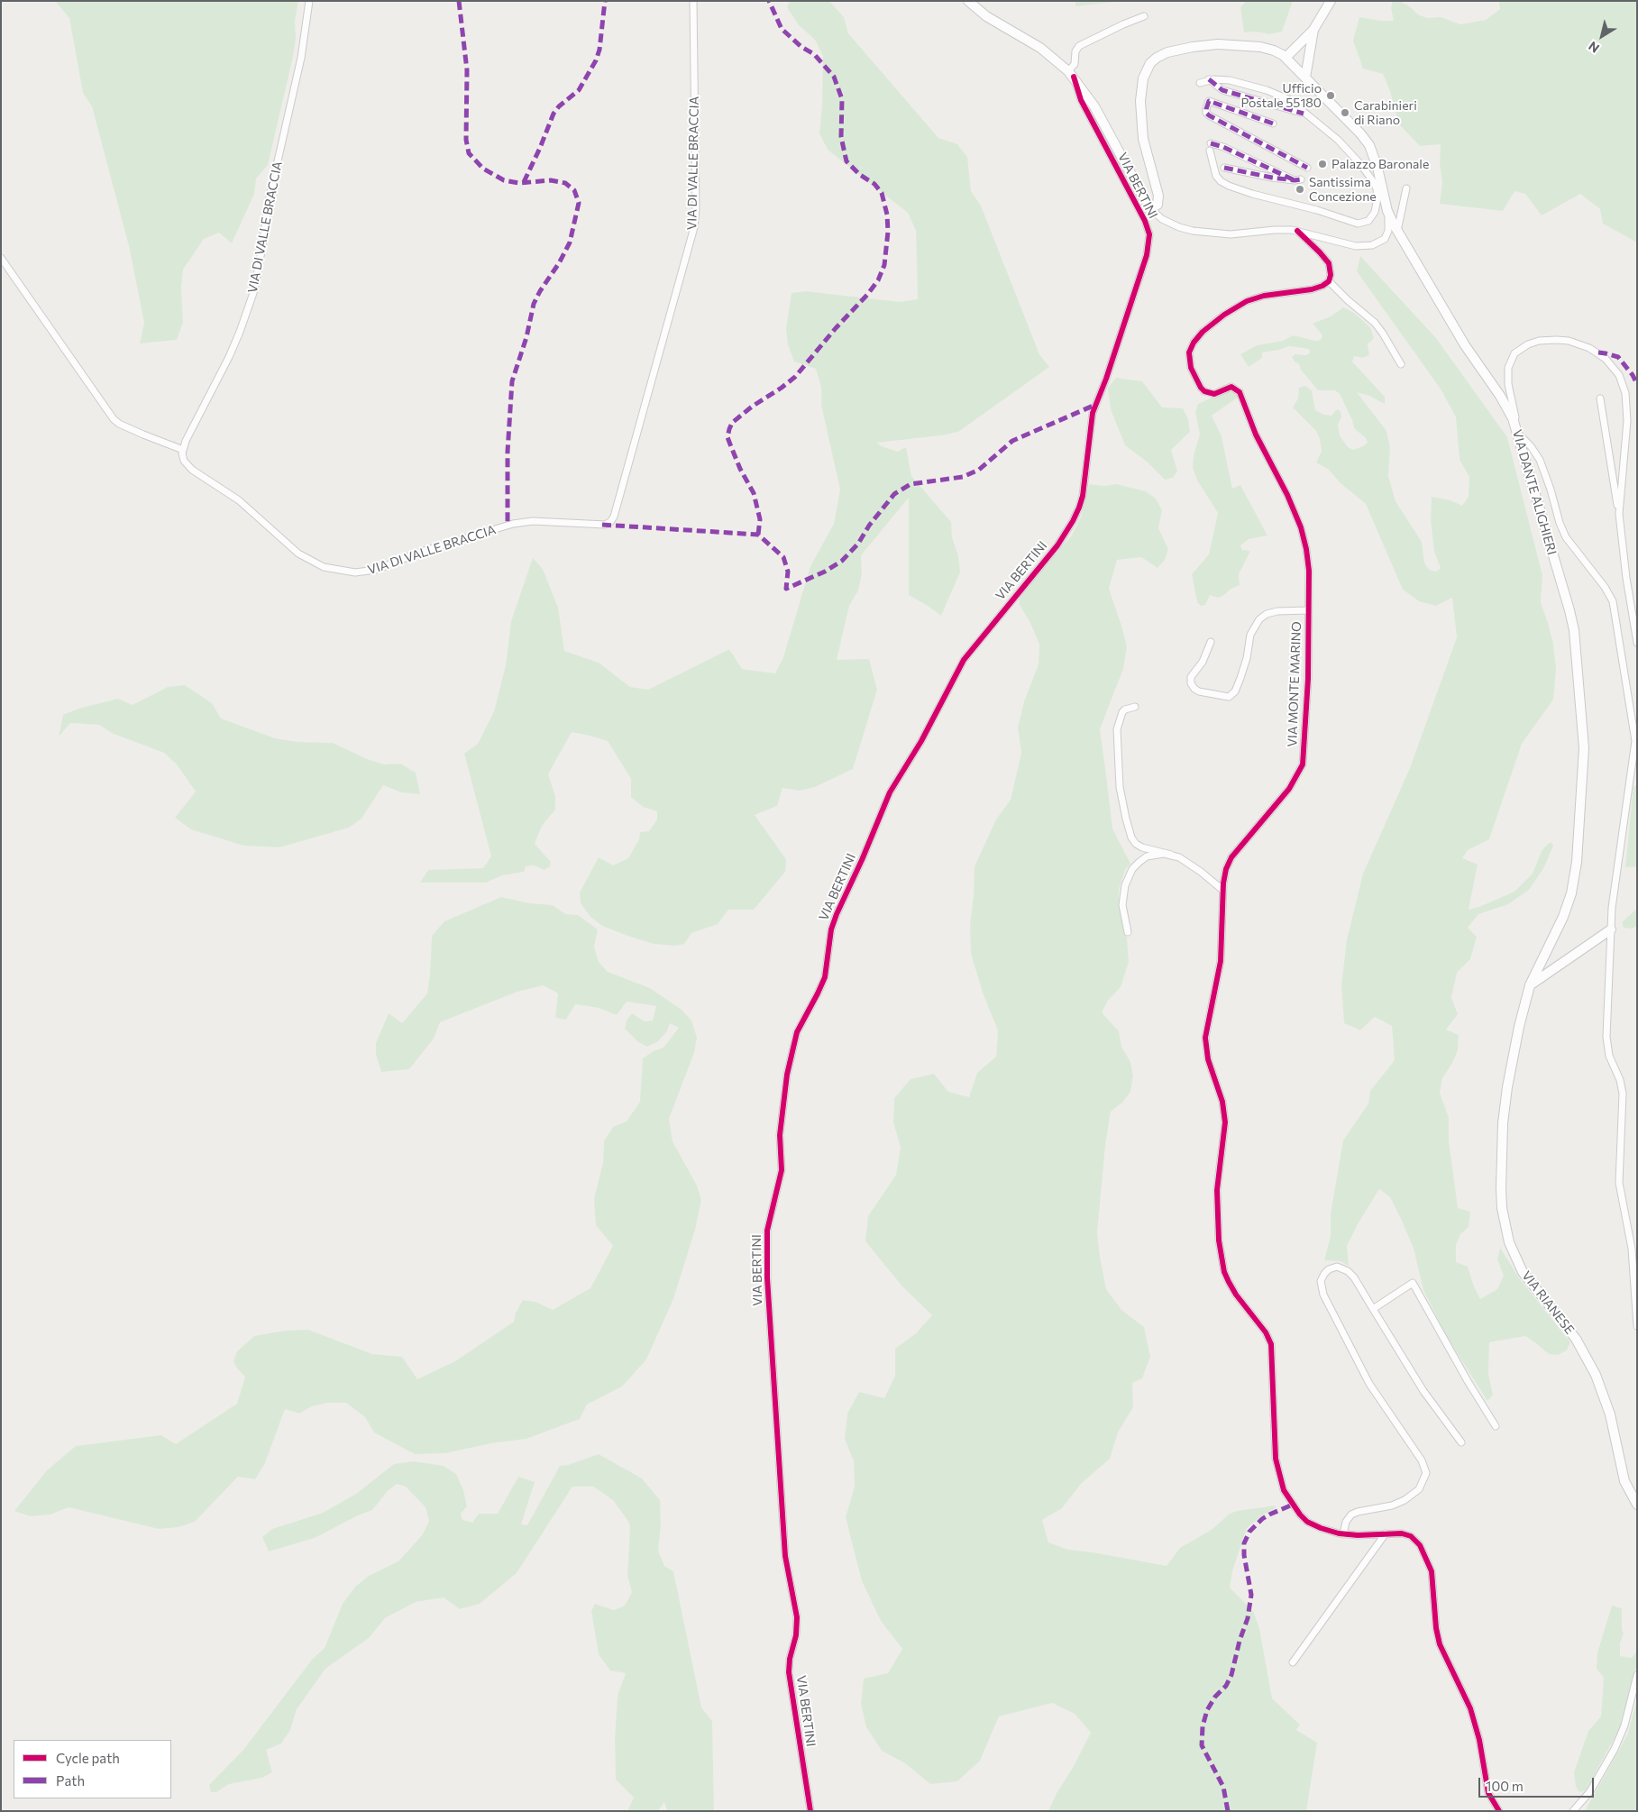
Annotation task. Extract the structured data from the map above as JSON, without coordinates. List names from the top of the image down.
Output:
{
  "streets": {
    "main road": ["VIA DANTE ALIGHIERI", "VIA RIANESE"],
    "street": ["VIA DI VALLE BRACCIA", "VIA BERTINI", "VIA MONTE MARINO"]
  },
  "crossings": [
    ["VIA DANTE ALIGHIERI", "VIA RIANESE"]
  ],
  "places": [
    "Ufficio Postale 55180",
    "Carabinieri di Riano",
    "Palazzo Baronale",
    "Santissima Concezione"
  ],
  "legend": ["Cycle path", "Path"],
  "scale_bar": "100 m",
  "north": "bottom left"
}
